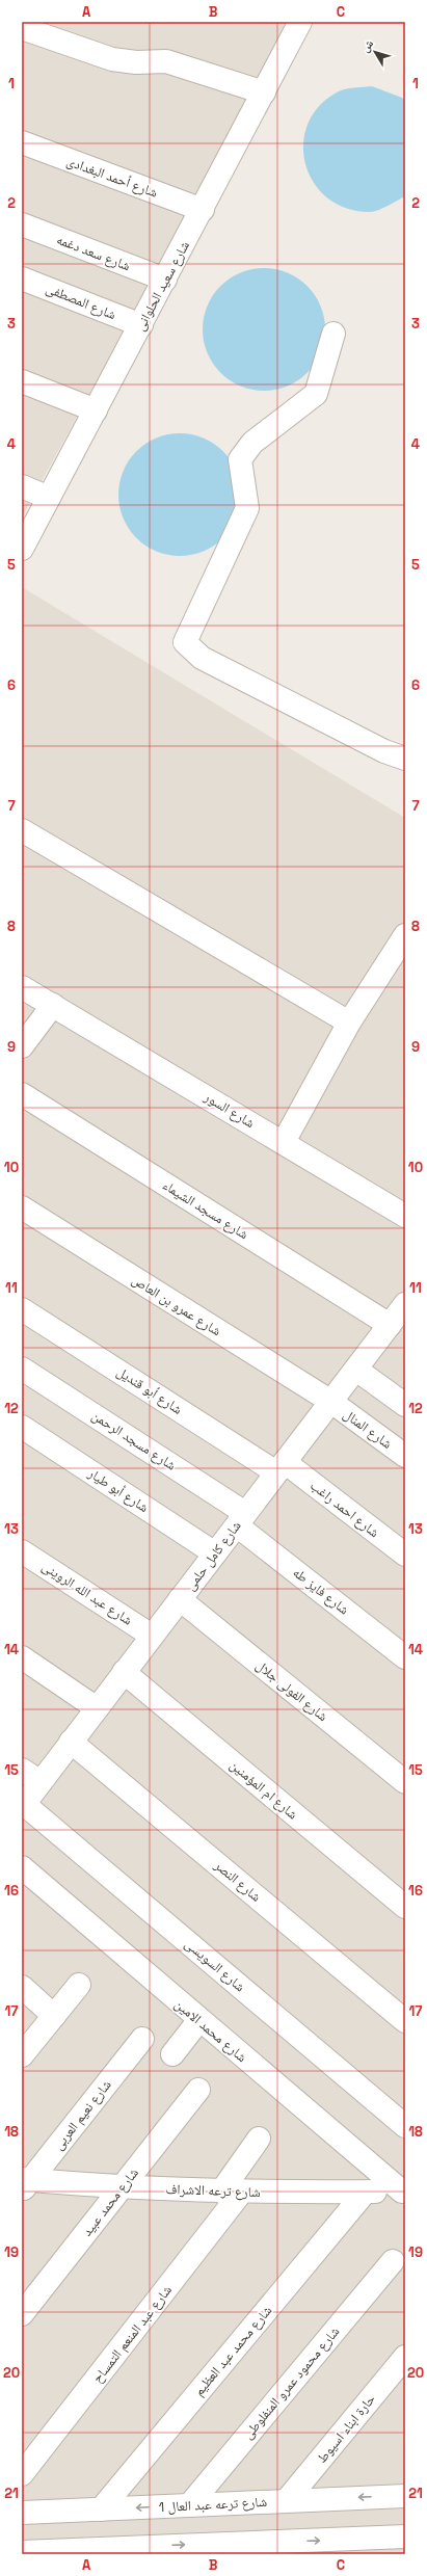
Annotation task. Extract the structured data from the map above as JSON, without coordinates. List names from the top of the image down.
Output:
{
  "streets": {
    "street": [
      "شارع أحمد البغدادى",
      "شارع سعد دغمه",
      "شارع سعيد الحلوانى",
      "شارع المصطفى",
      "شارع السور",
      "شارع مسجد الشيماء",
      "شارع عمرو بن العاص",
      "شارع أبو قنديل",
      "شارع المنال",
      "شارع مسجد الرحمن",
      "شارع أبو طيار",
      "شارع احمد راغب",
      "شارع كامل حلمى",
      "شارع فايز طه",
      "شارع عبد الله الروينى",
      "شارع الفولى جلال",
      "شارع ام المؤمنين",
      "شارع النصر",
      "شارع السويسى",
      "شارع محمد الامين",
      "شارع نعيم العربى",
      "شارع ترعه الاشراف",
      "شارع محمد عبيد",
      "شارع عبد المنعم التمساح",
      "شارع محمد عبد العظيم",
      "شارع محمود عمرو المنفلوطى",
      "حارة ابناء اسيوط",
      "شارع ترعه عبد العال 1"
    ]
  },
  "crossings": [
    ["شارع أحمد البغدادى", "شارع سعيد الحلوانى"],
    ["شارع سعد دغمه", "شارع سعيد الحلوانى"],
    ["شارع سعيد الحلوانى", "شارع المصطفى"],
    ["شارع مسجد الشيماء", "شارع كامل حلمى"],
    ["شارع عمرو بن العاص", "شارع المنال"],
    ["شارع عمرو بن العاص", "شارع كامل حلمى"],
    ["شارع أبو قنديل", "شارع احمد راغب"],
    ["شارع أبو قنديل", "شارع كامل حلمى"],
    ["شارع المنال", "شارع كامل حلمى"],
    ["شارع مسجد الرحمن", "شارع كامل حلمى"],
    ["شارع مسجد الرحمن", "شارع فايز طه"],
    ["شارع أبو طيار", "شارع كامل حلمى"],
    ["شارع احمد راغب", "شارع كامل حلمى"],
    ["شارع كامل حلمى", "شارع فايز طه"],
    ["شارع كامل حلمى", "شارع عبد الله الروينى"],
    ["شارع كامل حلمى", "شارع الفولى جلال"],
    ["شارع كامل حلمى", "شارع ام المؤمنين"],
    ["شارع كامل حلمى", "شارع النصر"],
    ["شارع كامل حلمى", "شارع السويسى"],
    ["شارع محمد الامين", "شارع ترعه الاشراف"],
    ["شارع نعيم العربى", "شارع ترعه الاشراف"],
    ["شارع ترعه الاشراف", "شارع محمد عبيد"],
    ["شارع ترعه الاشراف", "شارع عبد المنعم التمساح"],
    ["شارع ترعه الاشراف", "شارع محمد عبد العظيم"],
    ["شارع محمد عبد العظيم", "شارع ترعه عبد العال 1"],
    ["شارع محمود عمرو المنفلوطى", "شارع ترعه عبد العال 1"],
    ["حارة ابناء اسيوط", "شارع ترعه عبد العال 1"]
  ],
  "north": "top left",
  "grid": {
    "columns": ["A", "B", "C"],
    "rows": [
      "1",
      "2",
      "3",
      "4",
      "5",
      "6",
      "7",
      "8",
      "9",
      "10",
      "11",
      "12",
      "13",
      "14",
      "15",
      "16",
      "17",
      "18",
      "19",
      "20",
      "21"
    ]
  }
}
